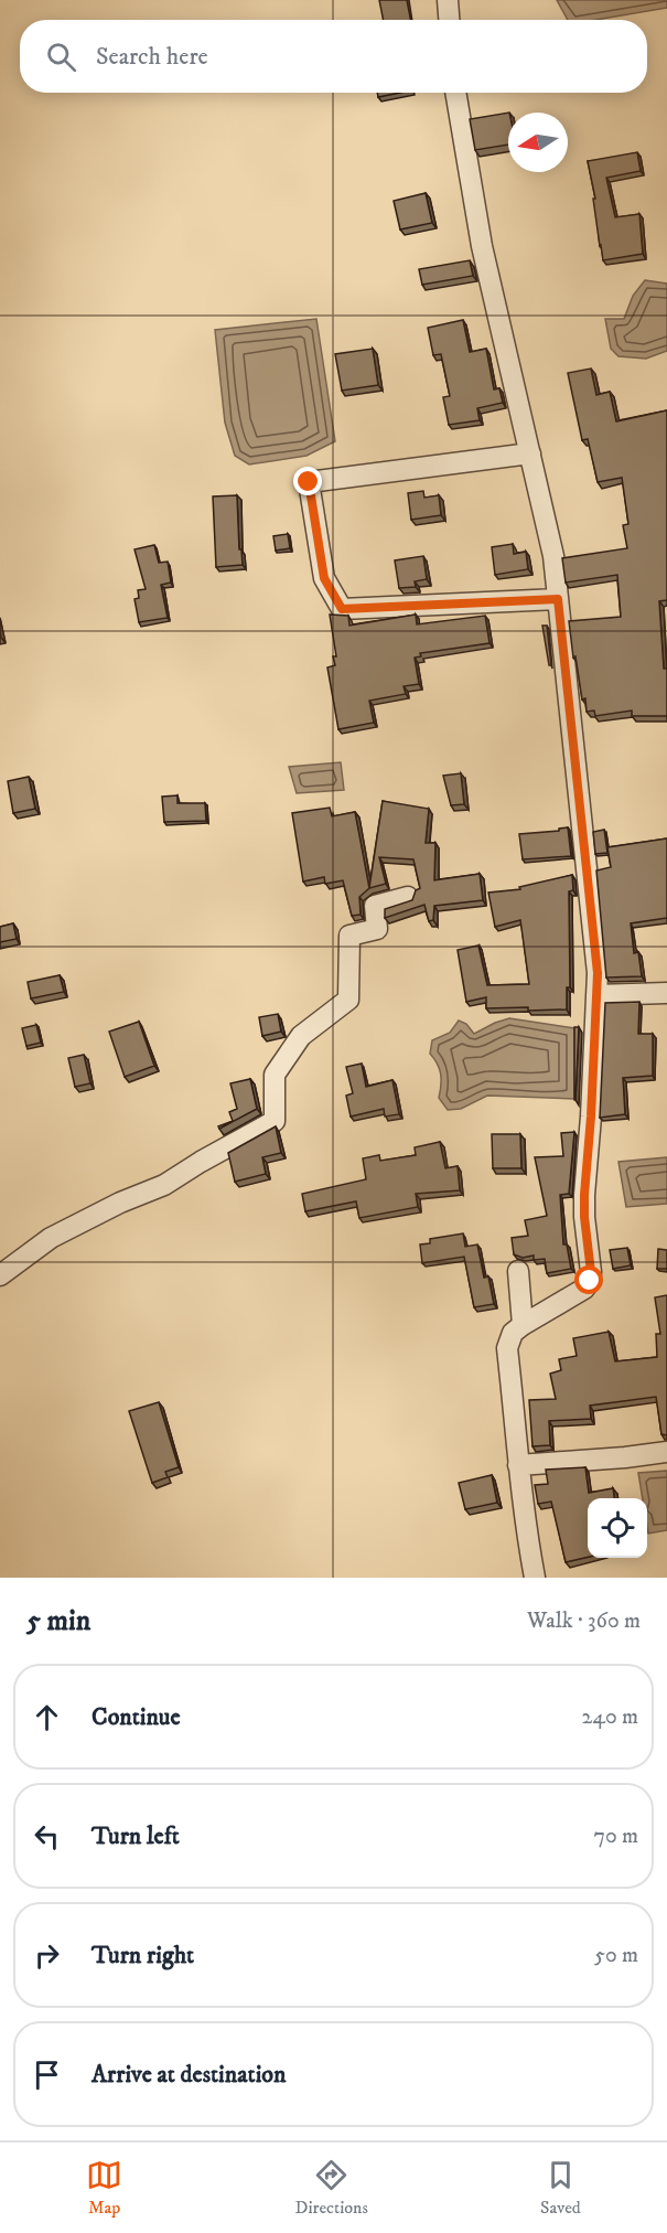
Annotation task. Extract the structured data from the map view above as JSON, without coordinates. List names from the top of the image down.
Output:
{
  "north": "left",
  "page": {
    "search": "Search here",
    "heading": ["5 min", "Walk · 360 m"],
    "list": [
      ["Continue", "240 m"],
      ["Turn left", "70 m"],
      ["Turn right", "50 m"],
      "Arrive at destination"
    ],
    "nav": ["Map", "Directions", "Saved"]
  }
}
